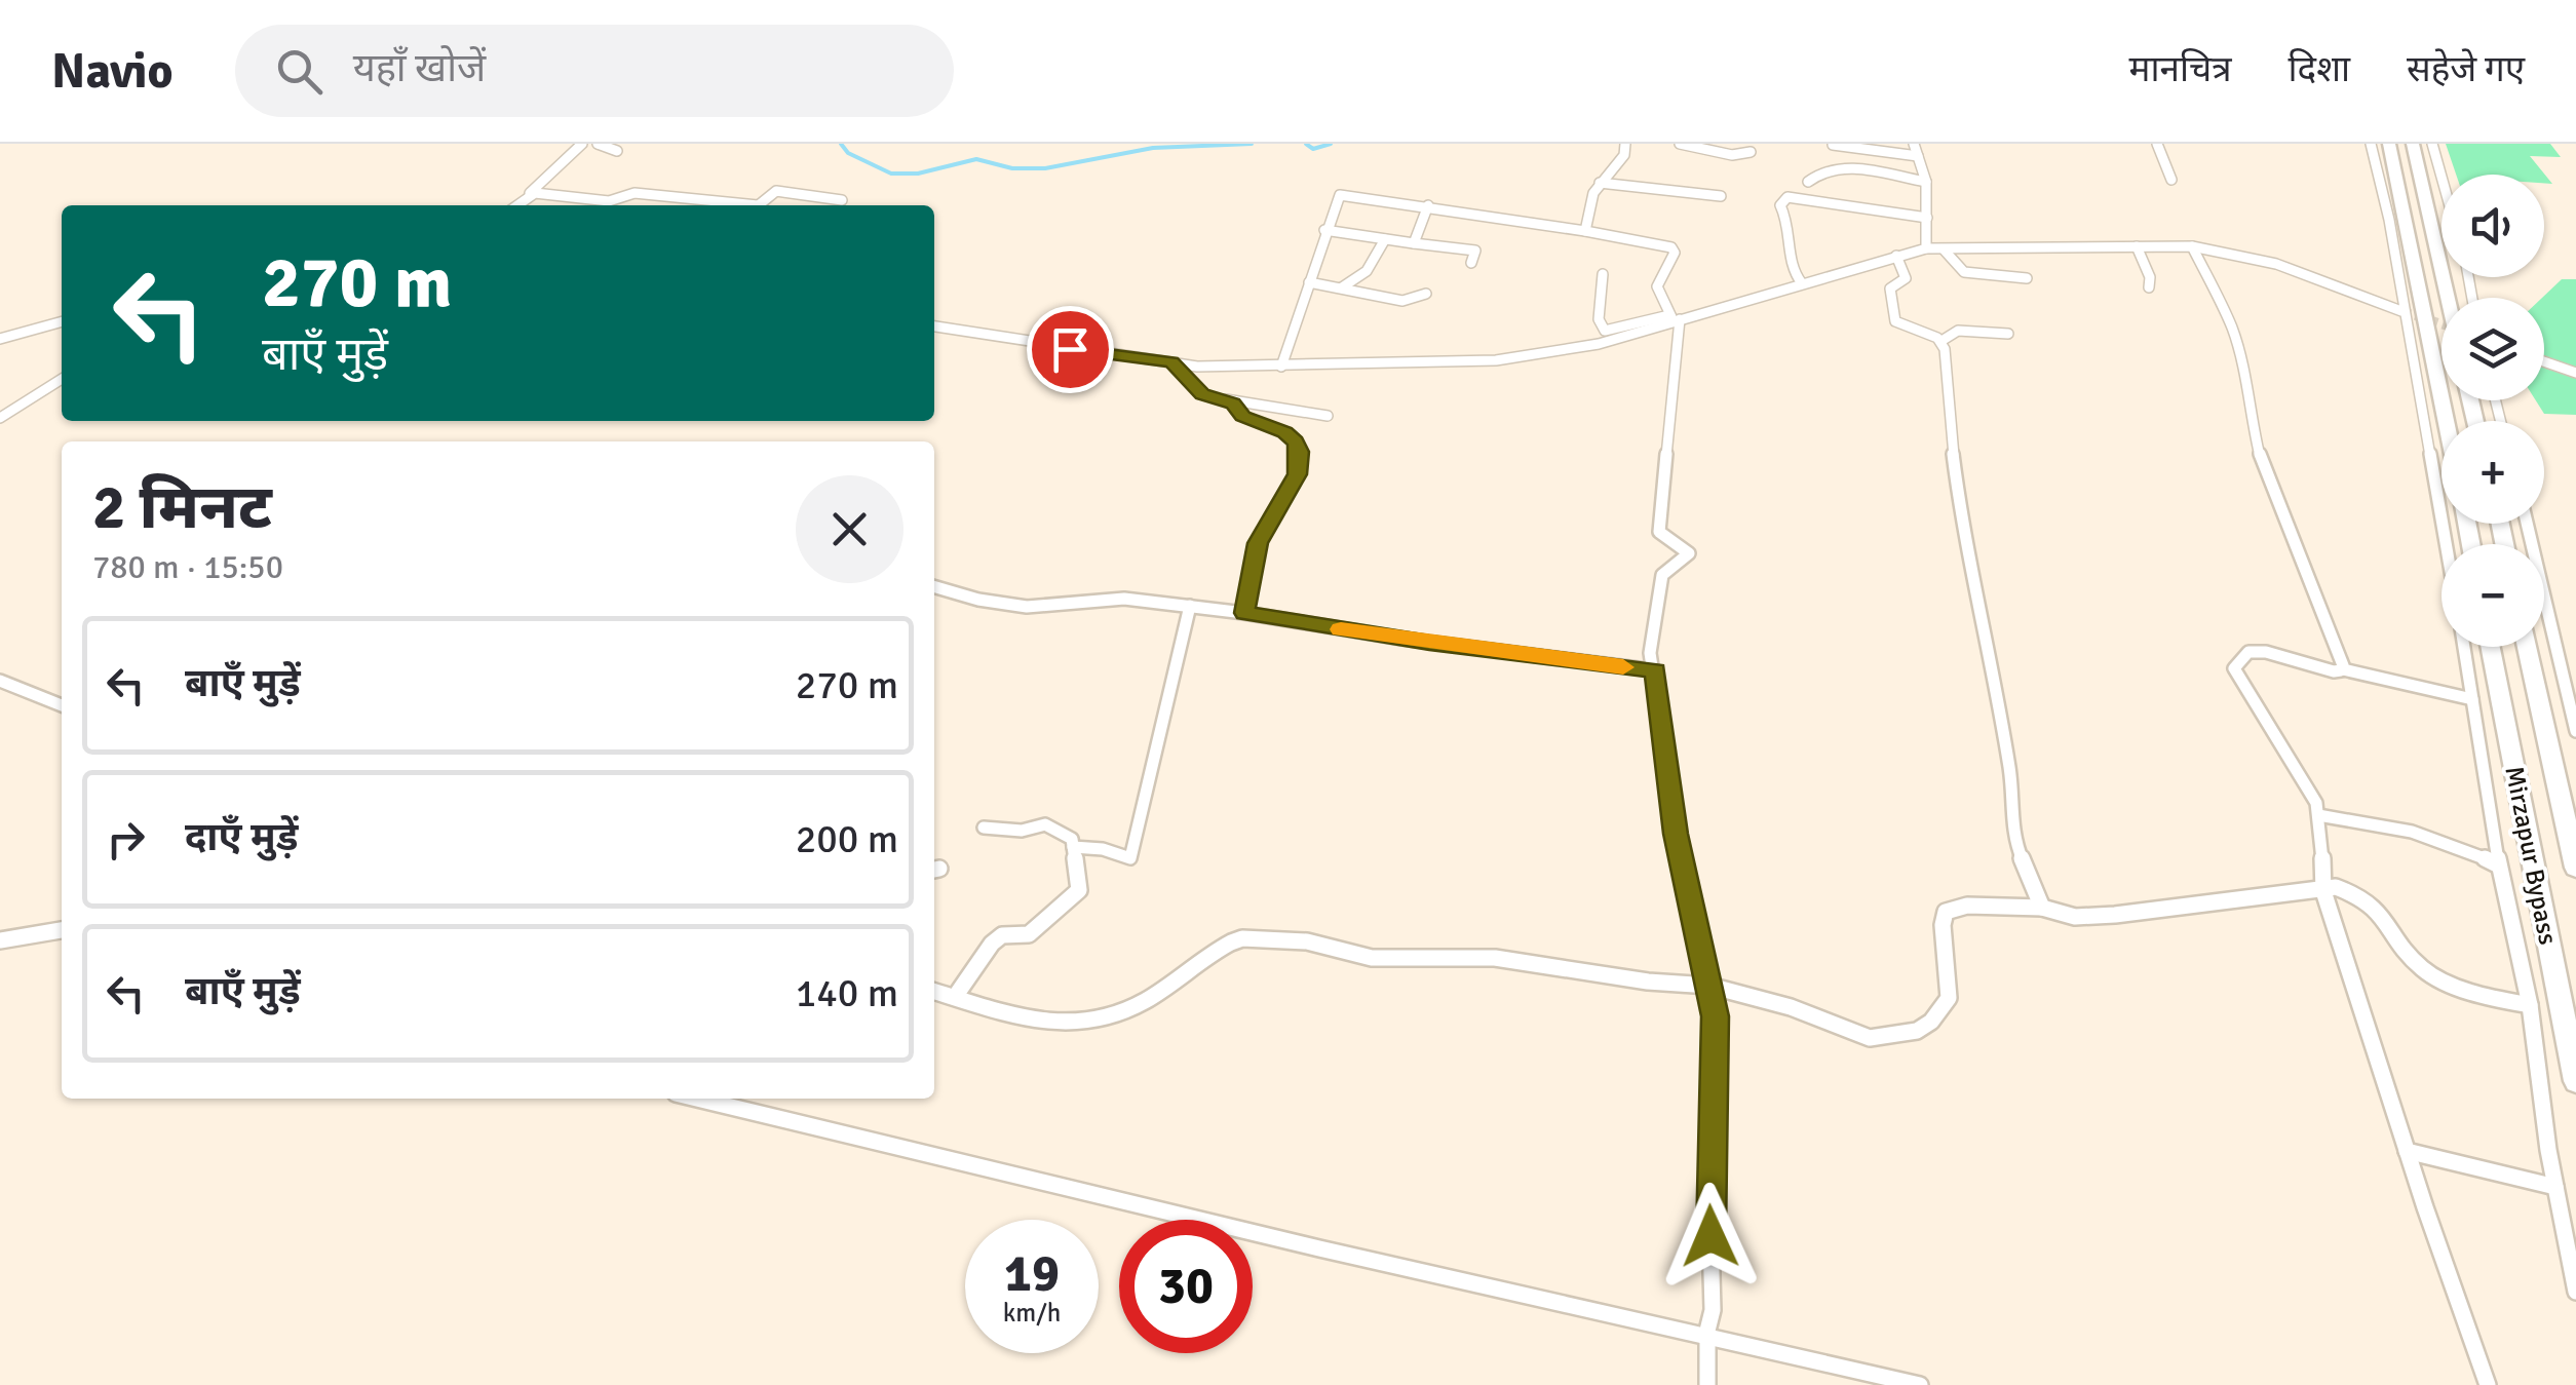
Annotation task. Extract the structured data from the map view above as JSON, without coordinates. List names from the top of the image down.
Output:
{
  "streets": {
    "highway": ["Mirzapur Bypass"]
  },
  "page": {
    "header": "Navio",
    "search": "यहाँ खोजें",
    "nav": ["मानचित्र", "दिशा", "सहेजे गए"],
    "map_buttons": ["+", "−"],
    "turn": ["270 m", "बाएँ मुड़ें"],
    "heading": ["2 मिनट", "780 m · 15:50"],
    "list": [
      {
        "name": "बाएँ मुड़ें",
        "value": "270 m"
      },
      {
        "name": "दाएँ मुड़ें",
        "value": "200 m"
      },
      {
        "name": "बाएँ मुड़ें",
        "value": "140 m"
      }
    ],
    "speed": "19 km/h",
    "limit": "30"
  }
}
